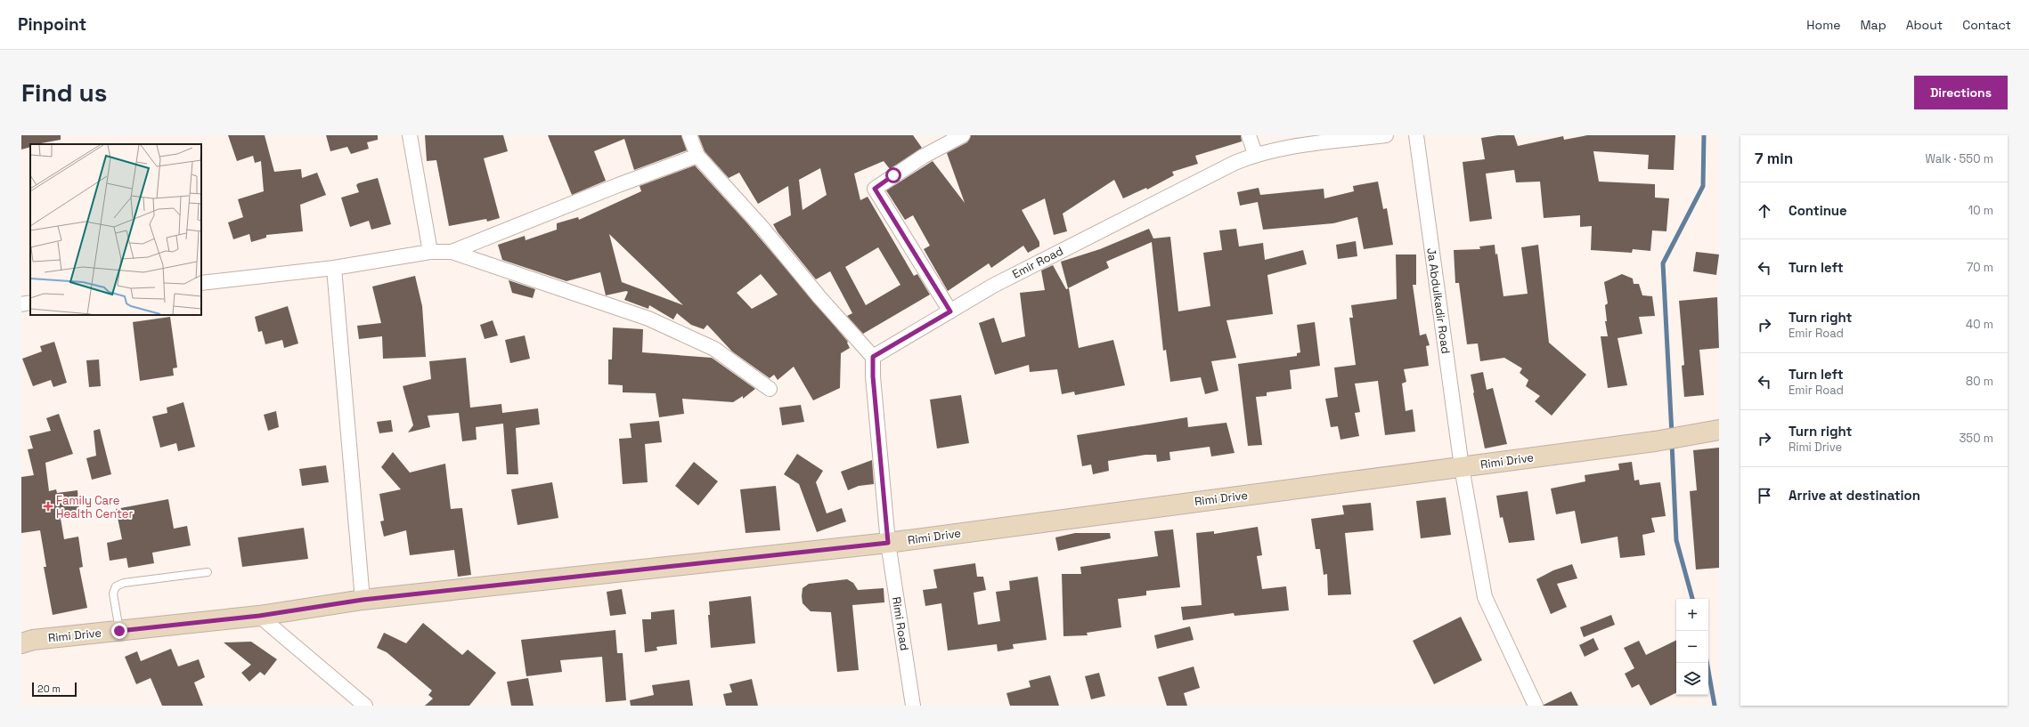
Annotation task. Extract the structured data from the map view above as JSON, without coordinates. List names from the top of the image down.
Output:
{
  "streets": {
    "street": [
      "Emir Road",
      "Ja Abdulkadir Road",
      "Rimi Drive",
      "Rimi Road"
    ]
  },
  "crossings": [
    ["Ja Abdulkadir Road", "Rimi Drive"],
    ["Rimi Drive", "Rimi Road"]
  ],
  "places": {
    "health": ["Family Care Health Center"]
  },
  "scale_bar": "20 m",
  "page": {
    "header": "Pinpoint",
    "nav": [
      "Home",
      "Map",
      "About",
      "Contact"
    ],
    "buttons": "Directions",
    "title": "Find us",
    "heading": ["7 min", "Walk · 550 m"],
    "list": [
      ["Continue", "10 m"],
      ["Turn left", "70 m"],
      ["Turn right", "Emir Road", "40 m"],
      ["Turn left", "Emir Road", "80 m"],
      ["Turn right", "Rimi Drive", "350 m"],
      "Arrive at destination"
    ],
    "map_buttons": ["+", "−"],
    "scale": "20 m"
  }
}
